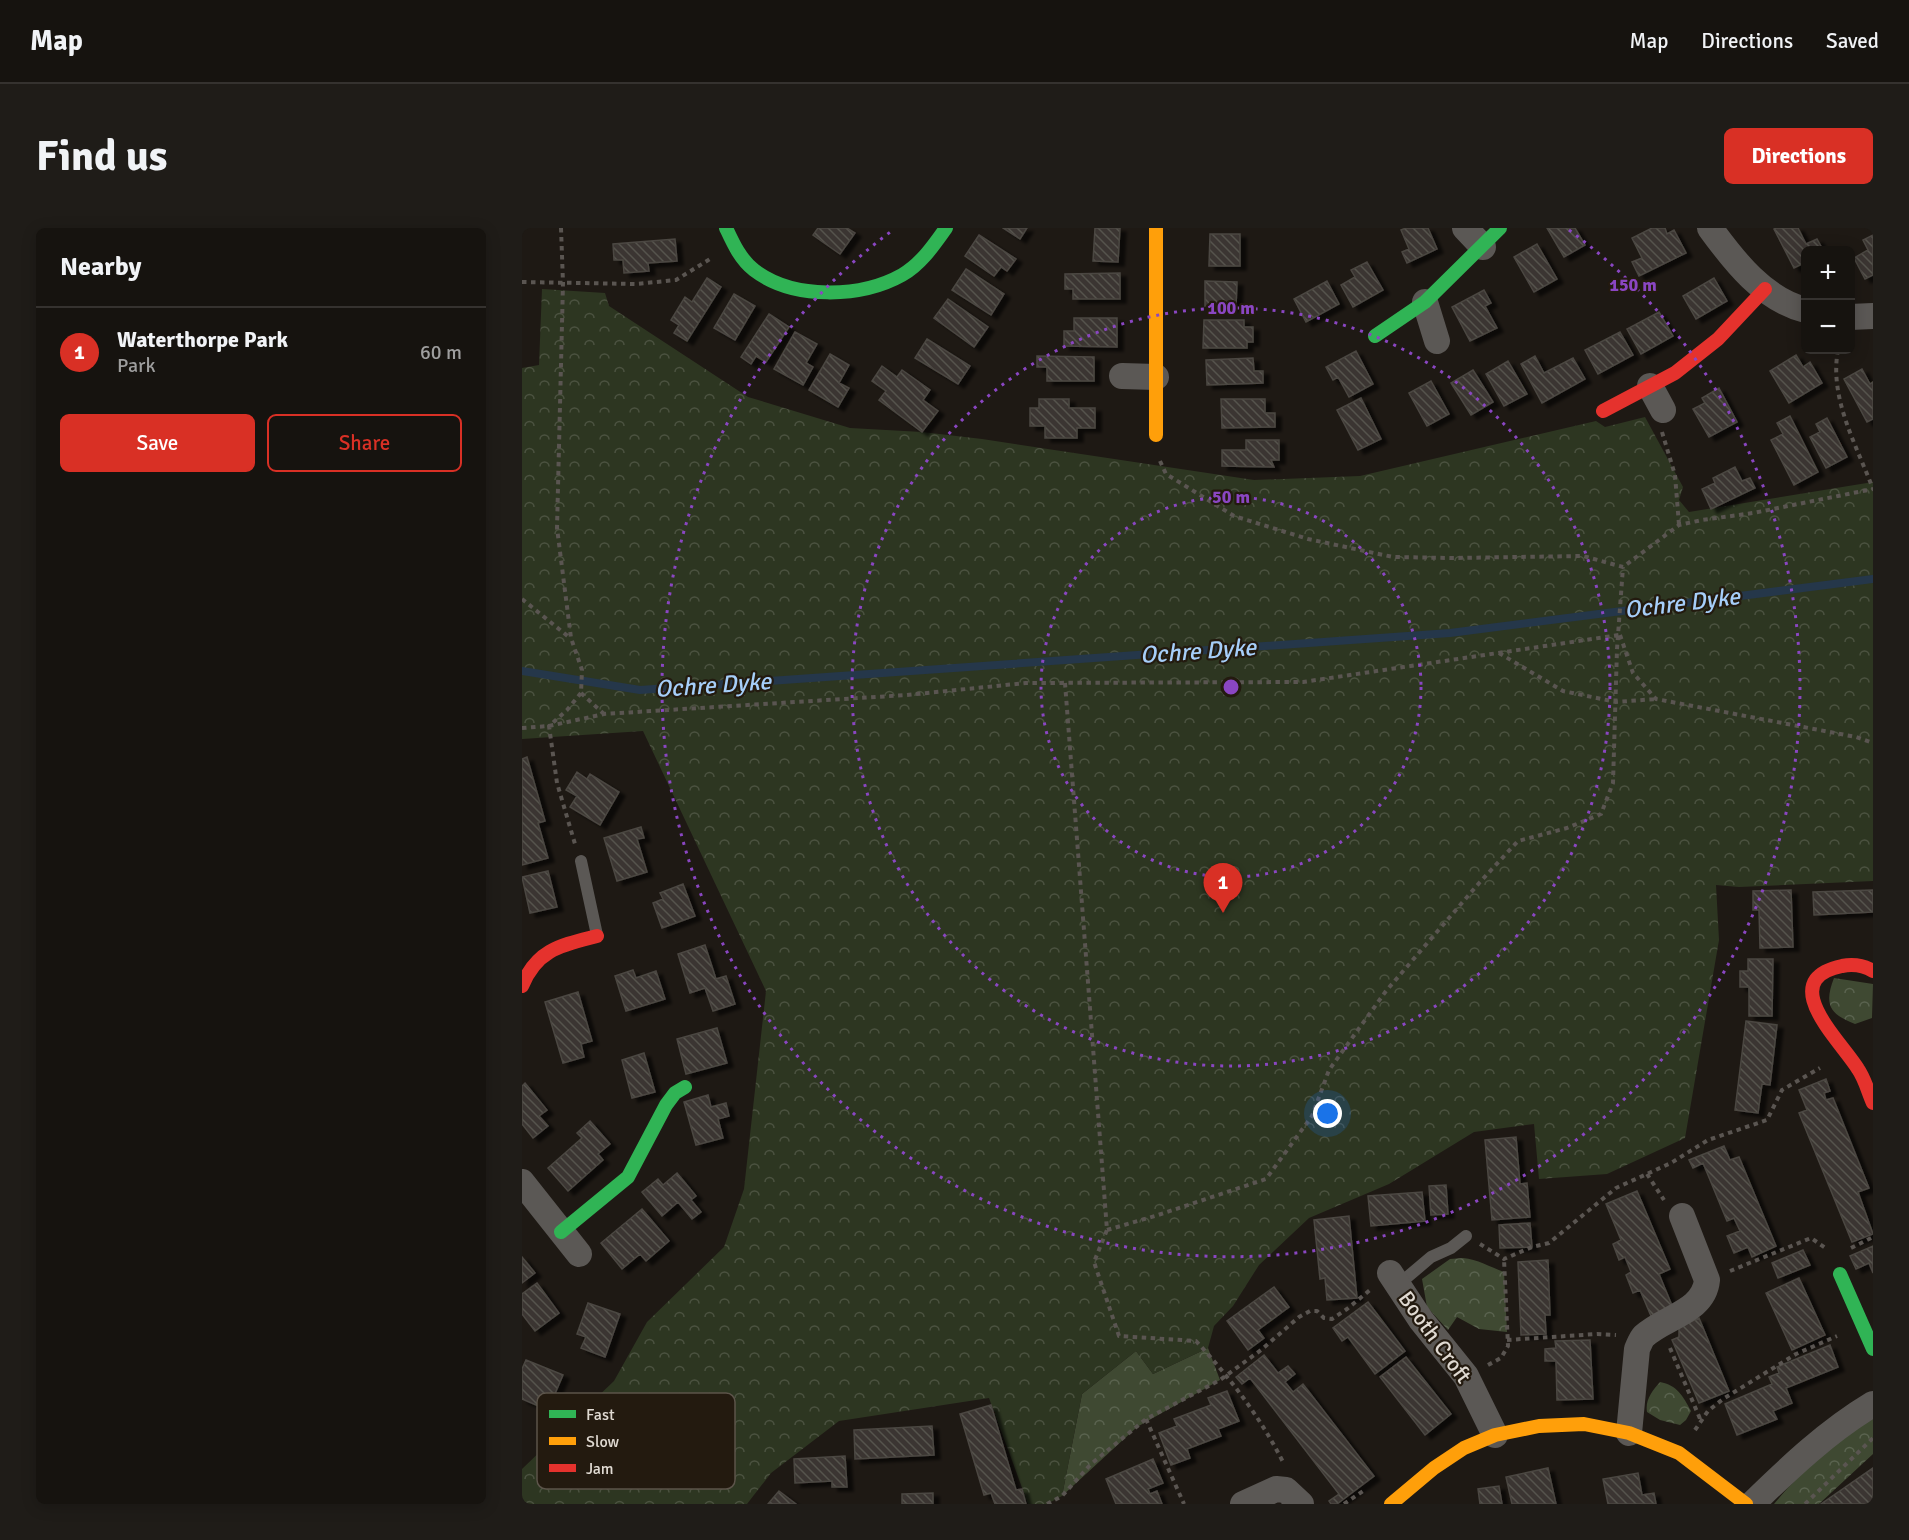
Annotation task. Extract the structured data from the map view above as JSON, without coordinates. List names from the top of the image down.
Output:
{
  "streets": {
    "street": ["Booth Croft"]
  },
  "water": ["Ochre Dyke"],
  "legend": ["Fast", "Slow", "Jam"],
  "page": {
    "header": "Map",
    "nav": ["Map", "Directions", "Saved"],
    "buttons": [
      "Directions",
      ["Save", "Share"]
    ],
    "title": "Find us",
    "heading": "Nearby",
    "map_buttons": ["+", "−"],
    "list": [
      {
        "mark": "1",
        "name": "Waterthorpe Park",
        "note": "Park",
        "value": "60 m"
      }
    ],
    "pins": "1"
  },
  "rings": ["150 m", "100 m", "50 m"]
}
